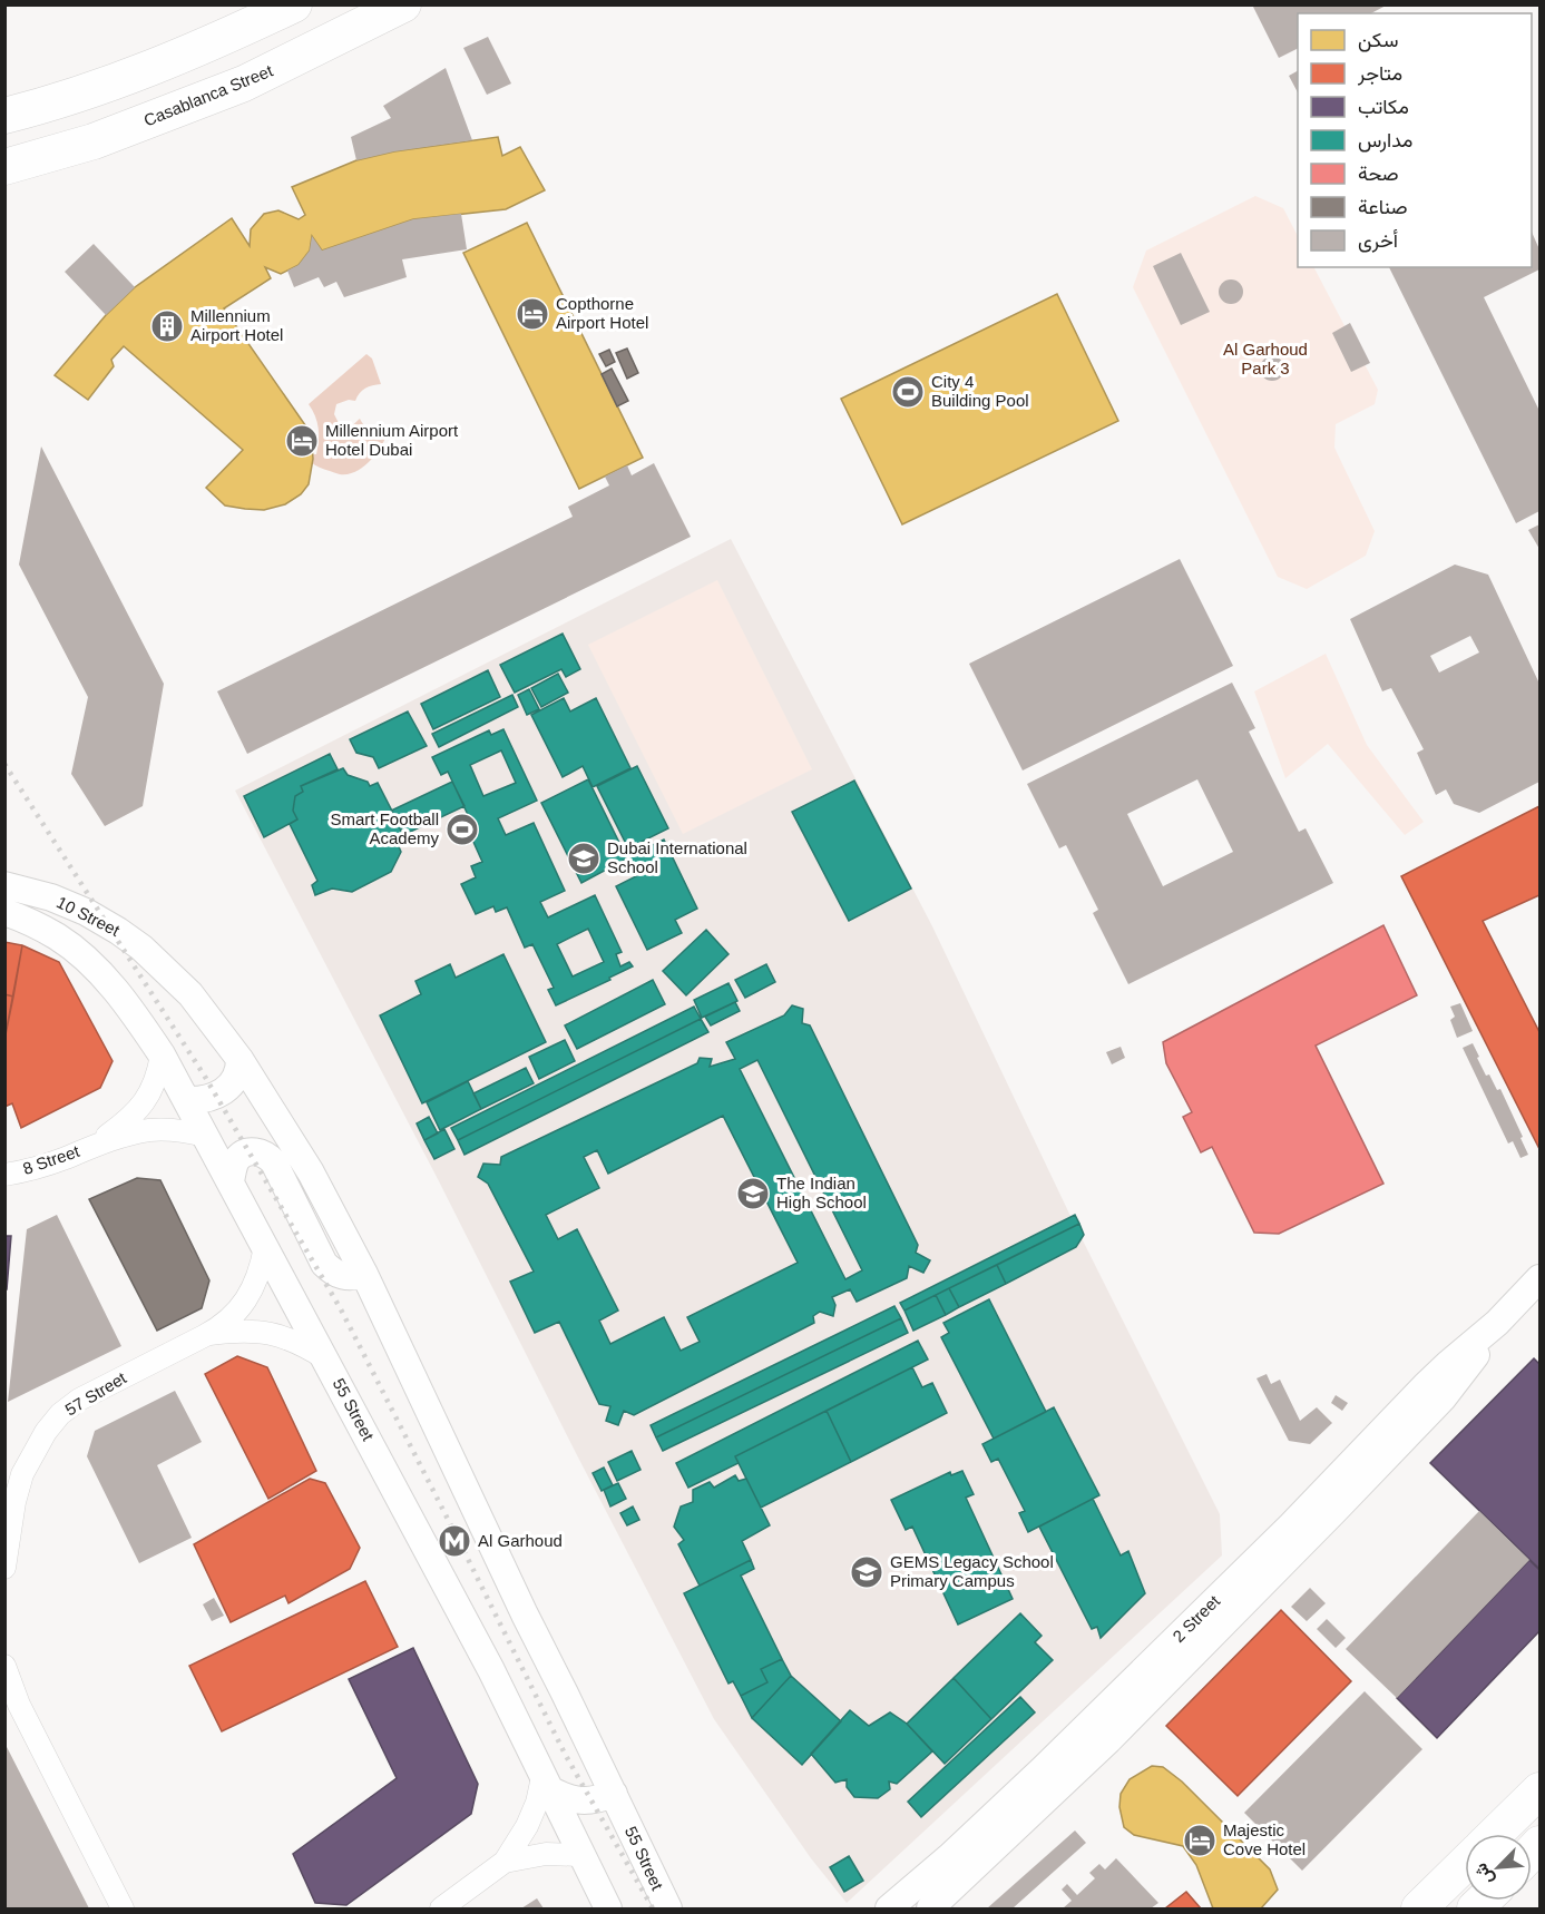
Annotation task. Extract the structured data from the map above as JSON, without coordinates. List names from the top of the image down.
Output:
{
  "streets": {
    "main road": ["Casablanca Street"],
    "street": [
      "10 Street",
      "8 Street",
      "57 Street",
      "55 Street",
      "2 Street"
    ]
  },
  "crossings": [
    ["10 Street", "55 Street"],
    ["8 Street", "55 Street"],
    ["57 Street", "55 Street"]
  ],
  "parks": ["Al Garhoud Park 3"],
  "places": {
    "hotel": ["Copthorne Airport Hotel", "Millennium Airport Hotel Dubai", "Majestic Cove Hotel"],
    "building": ["Millennium Airport Hotel"],
    "sports": ["City 4 Building Pool", "Smart Football Academy"],
    "school or university": ["Dubai International School", "The Indian High School", "GEMS Legacy School Primary Campus"],
    "metro station": ["Al Garhoud"]
  },
  "legend": [
    "سكن",
    "متاجر",
    "مكاتب",
    "مدارس",
    "صحة",
    "صناعة",
    "أخرى"
  ],
  "north": "bottom left"
}
